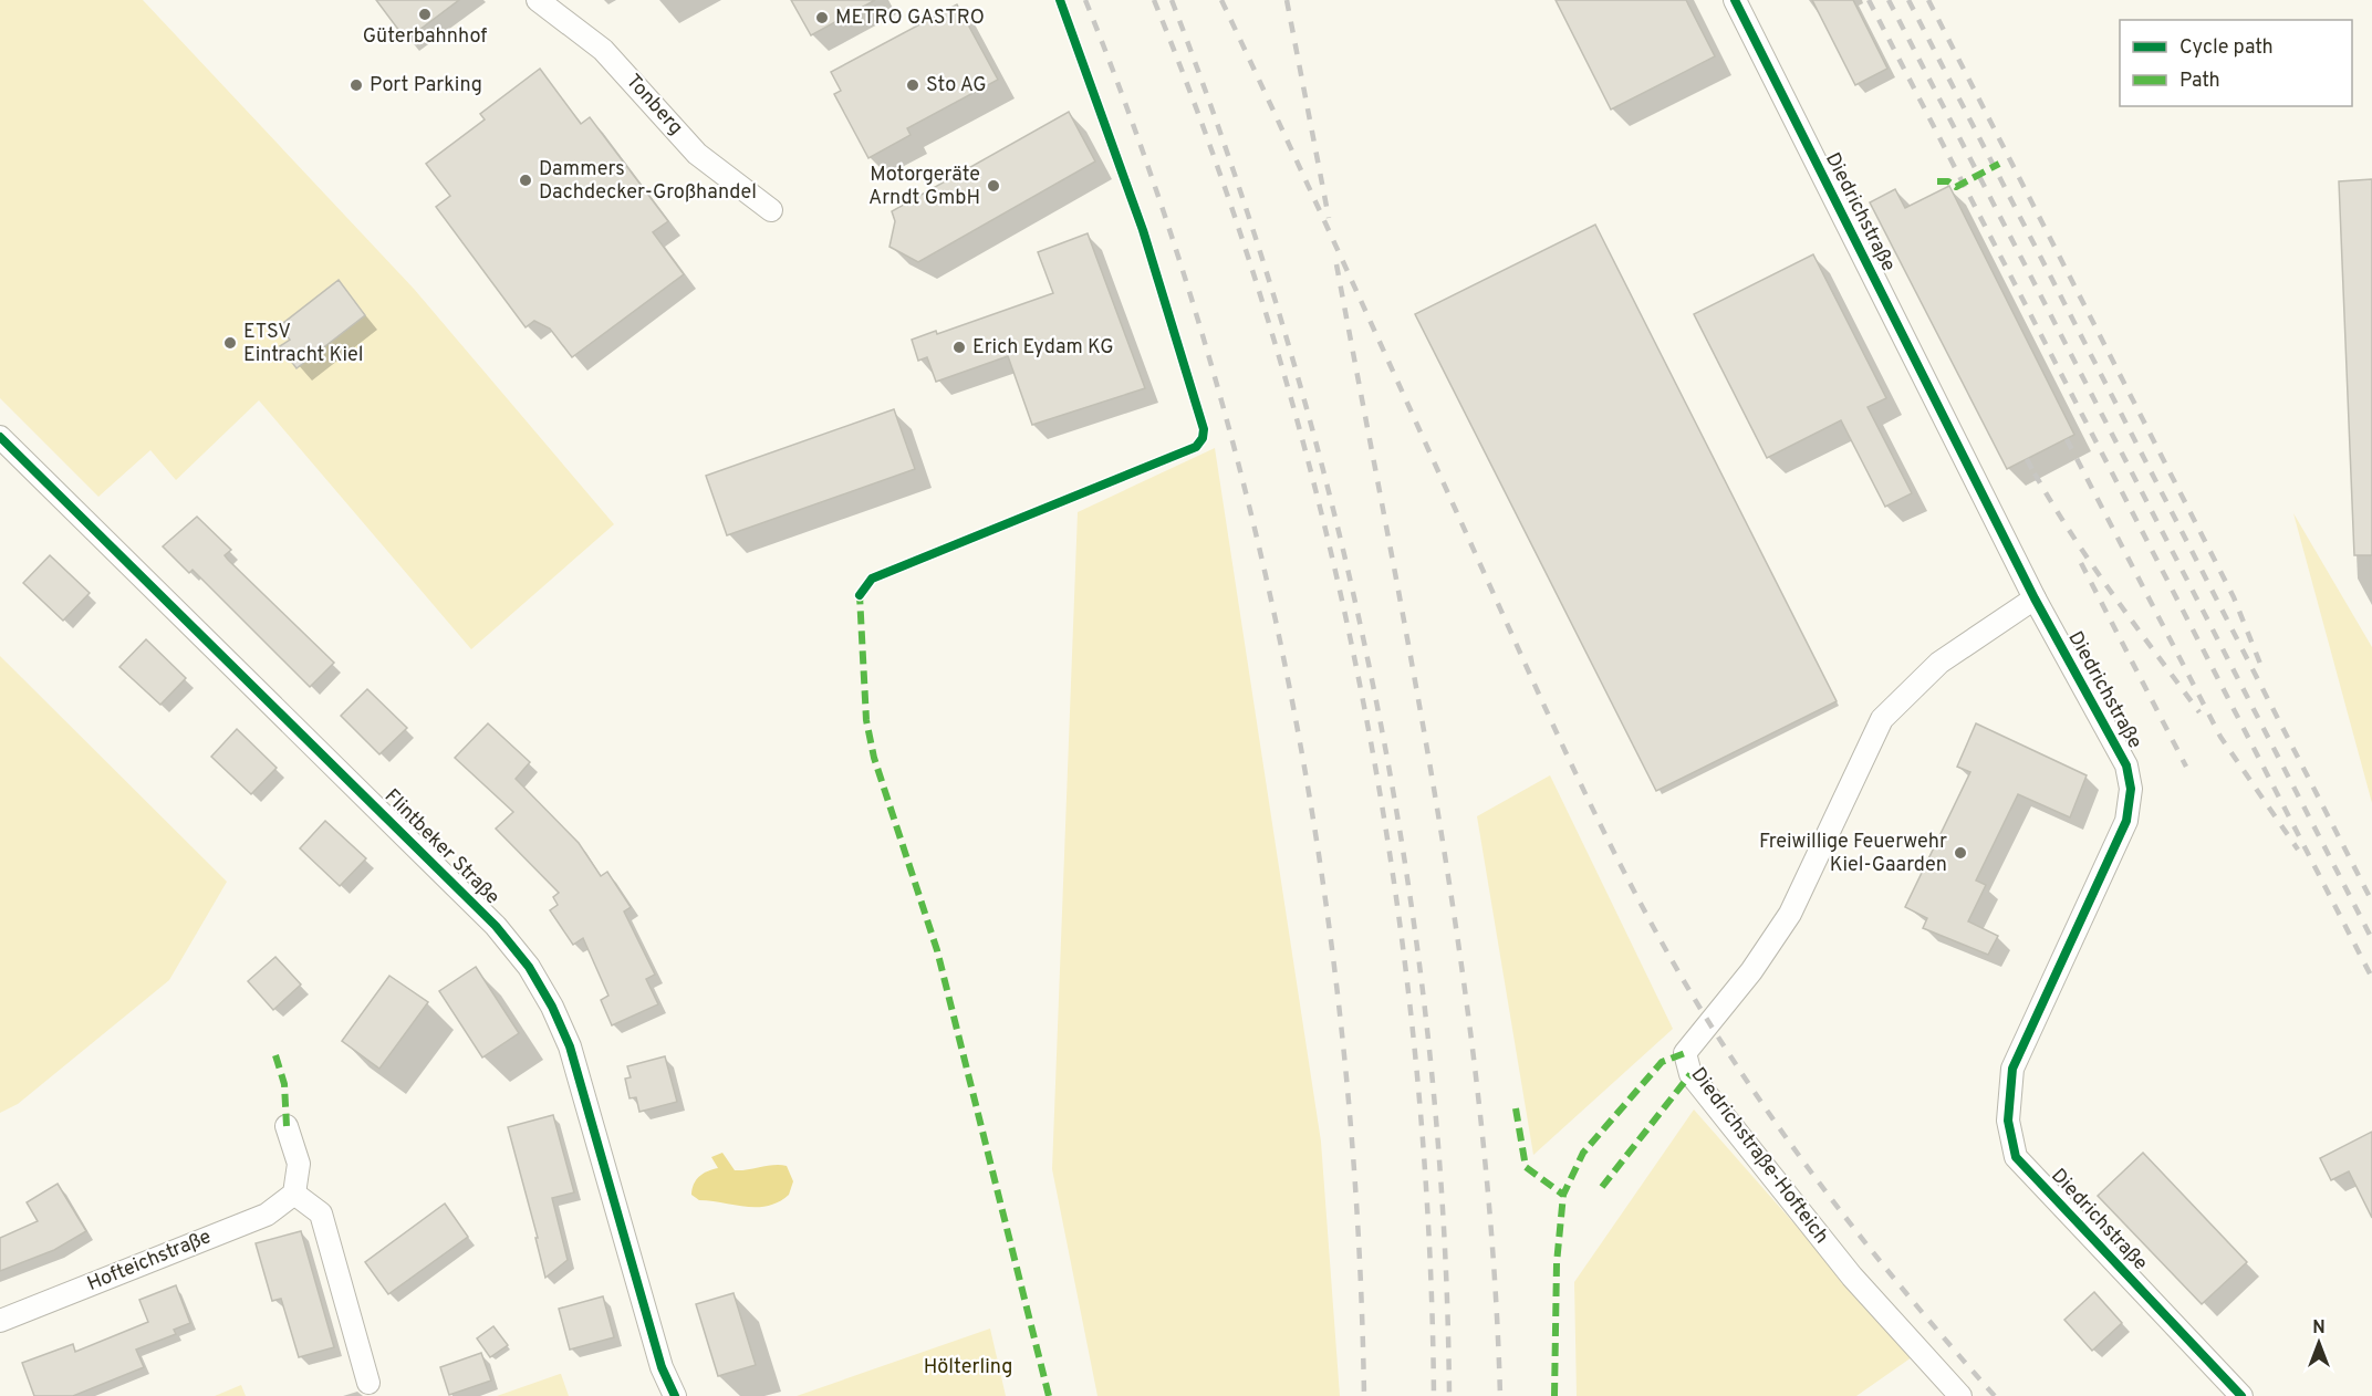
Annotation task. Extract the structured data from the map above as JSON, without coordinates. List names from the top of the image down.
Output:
{
  "streets": {
    "street": [
      "Tonberg",
      "Diedrichstraße",
      "Flintbeker Straße",
      "Diedrichstraße-Hofteich",
      "Hofteichstraße"
    ]
  },
  "crossings": [
    ["Diedrichstraße", "Diedrichstraße-Hofteich"]
  ],
  "parks": ["Hölterling"],
  "places": [
    "Güterbahnhof",
    "METRO GASTRO",
    "Port Parking",
    "Sto AG",
    "Dammers Dachdecker-Großhandel",
    "Motorgeräte Arndt GmbH",
    "ETSV Eintracht Kiel",
    "Erich Eydam KG",
    "Freiwillige Feuerwehr Kiel-Gaarden"
  ],
  "legend": ["Cycle path", "Path"],
  "north": "top"
}
